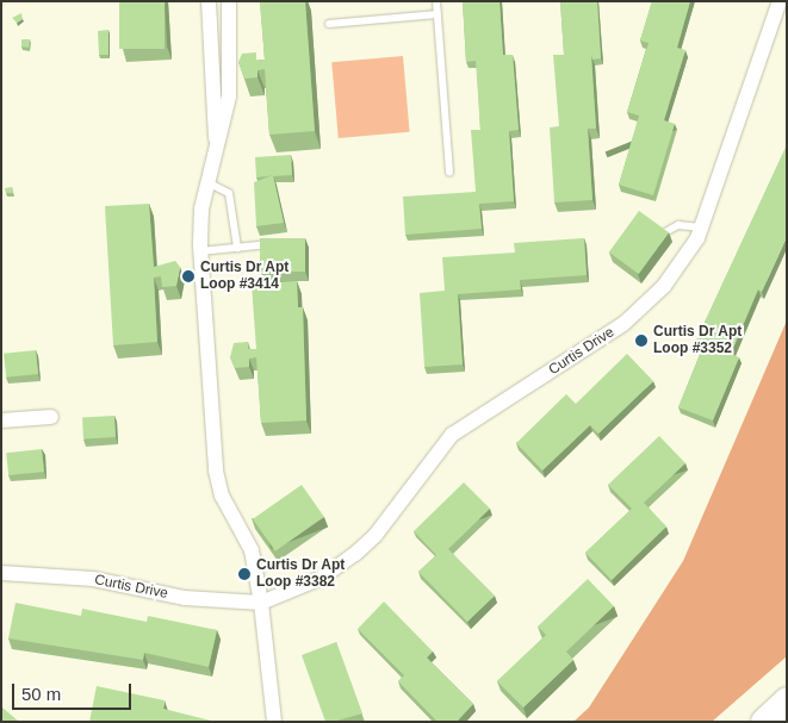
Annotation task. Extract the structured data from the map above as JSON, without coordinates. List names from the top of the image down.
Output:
{
  "streets": {
    "street": ["Curtis Drive"]
  },
  "places": ["Curtis Dr Apt Loop #3414", "Curtis Dr Apt Loop #3352", "Curtis Dr Apt Loop #3382"],
  "scale_bar": "50 m"
}
